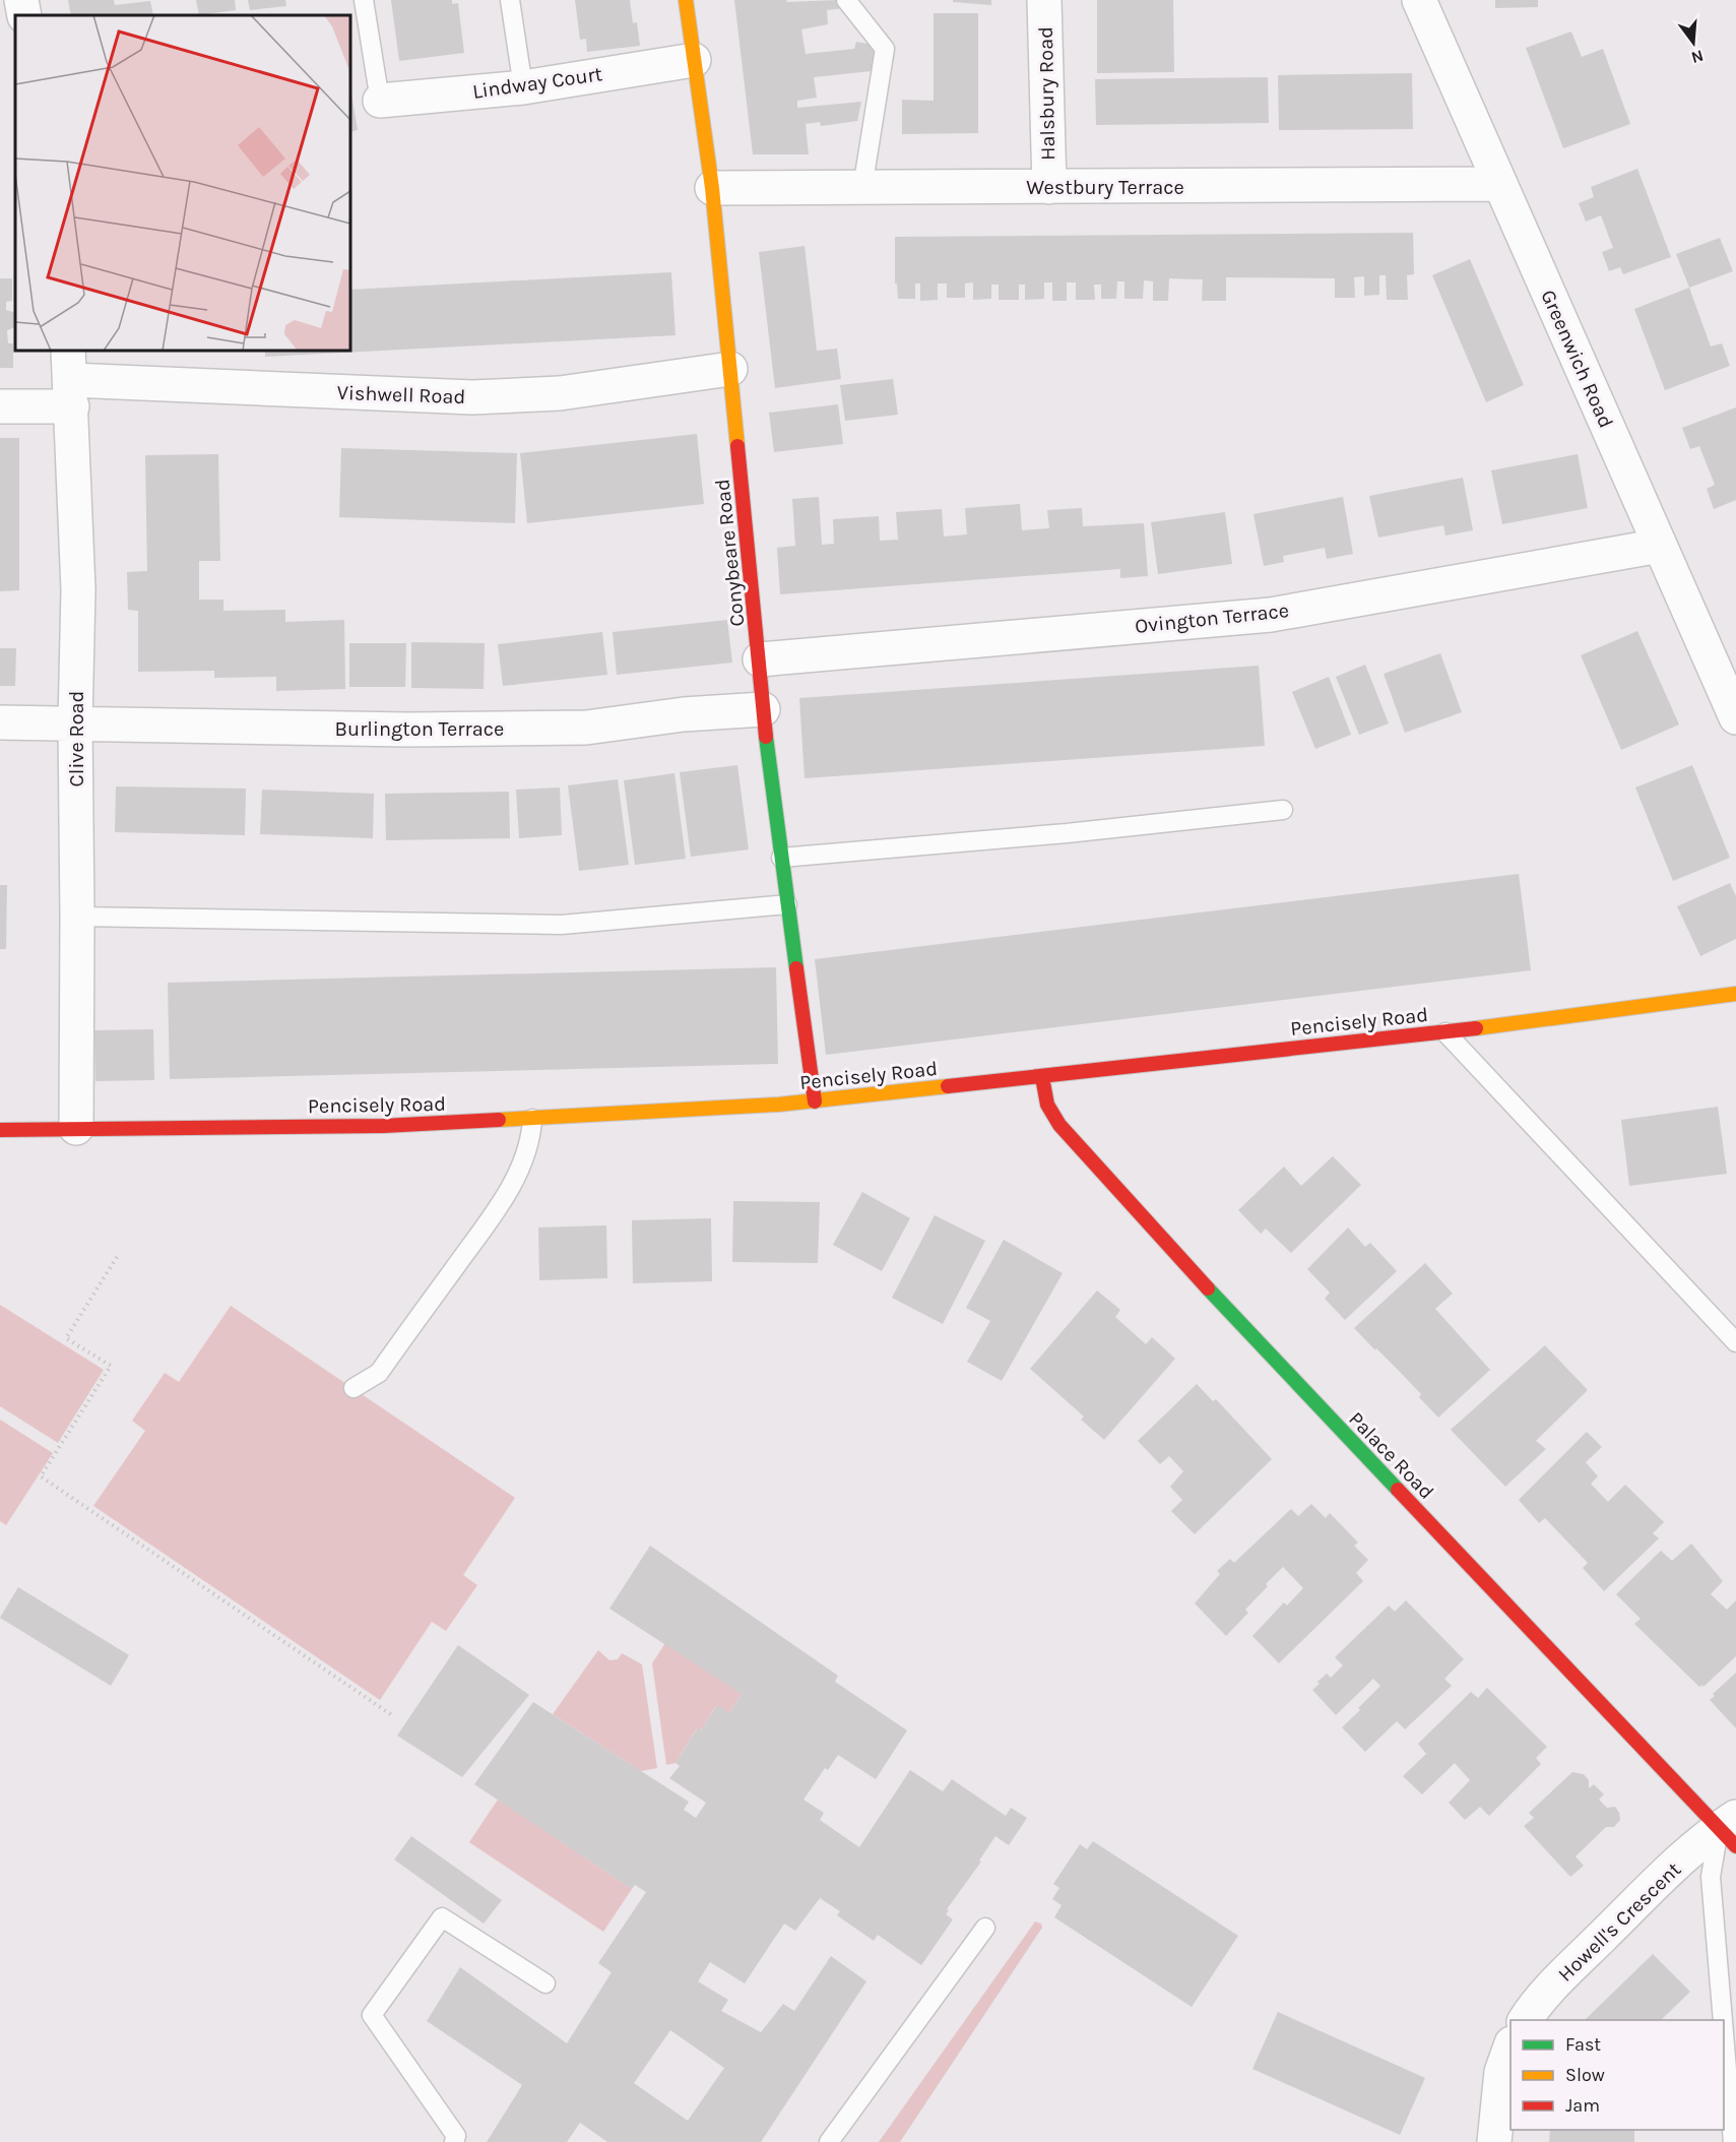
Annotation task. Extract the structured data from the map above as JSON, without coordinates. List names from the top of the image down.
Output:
{
  "streets": {
    "street": [
      "Lindway Court",
      "Halsbury Road",
      "Westbury Terrace",
      "Greenwich Road",
      "Vishwell Road",
      "Conybeare Road",
      "Ovington Terrace",
      "Burlington Terrace",
      "Clive Road",
      "Pencisely Road",
      "Palace Road",
      "Howell's Crescent"
    ]
  },
  "crossings": [
    ["Lindway Court", "Conybeare Road"],
    ["Halsbury Road", "Westbury Terrace"],
    ["Westbury Terrace", "Greenwich Road"],
    ["Westbury Terrace", "Conybeare Road"],
    ["Greenwich Road", "Ovington Terrace"],
    ["Vishwell Road", "Conybeare Road"],
    ["Vishwell Road", "Clive Road"],
    ["Conybeare Road", "Ovington Terrace"],
    ["Conybeare Road", "Burlington Terrace"],
    ["Conybeare Road", "Pencisely Road"],
    ["Burlington Terrace", "Clive Road"],
    ["Clive Road", "Pencisely Road"],
    ["Pencisely Road", "Palace Road"],
    ["Palace Road", "Howell's Crescent"]
  ],
  "legend": ["Fast", "Slow", "Jam"],
  "north": "bottom"
}
